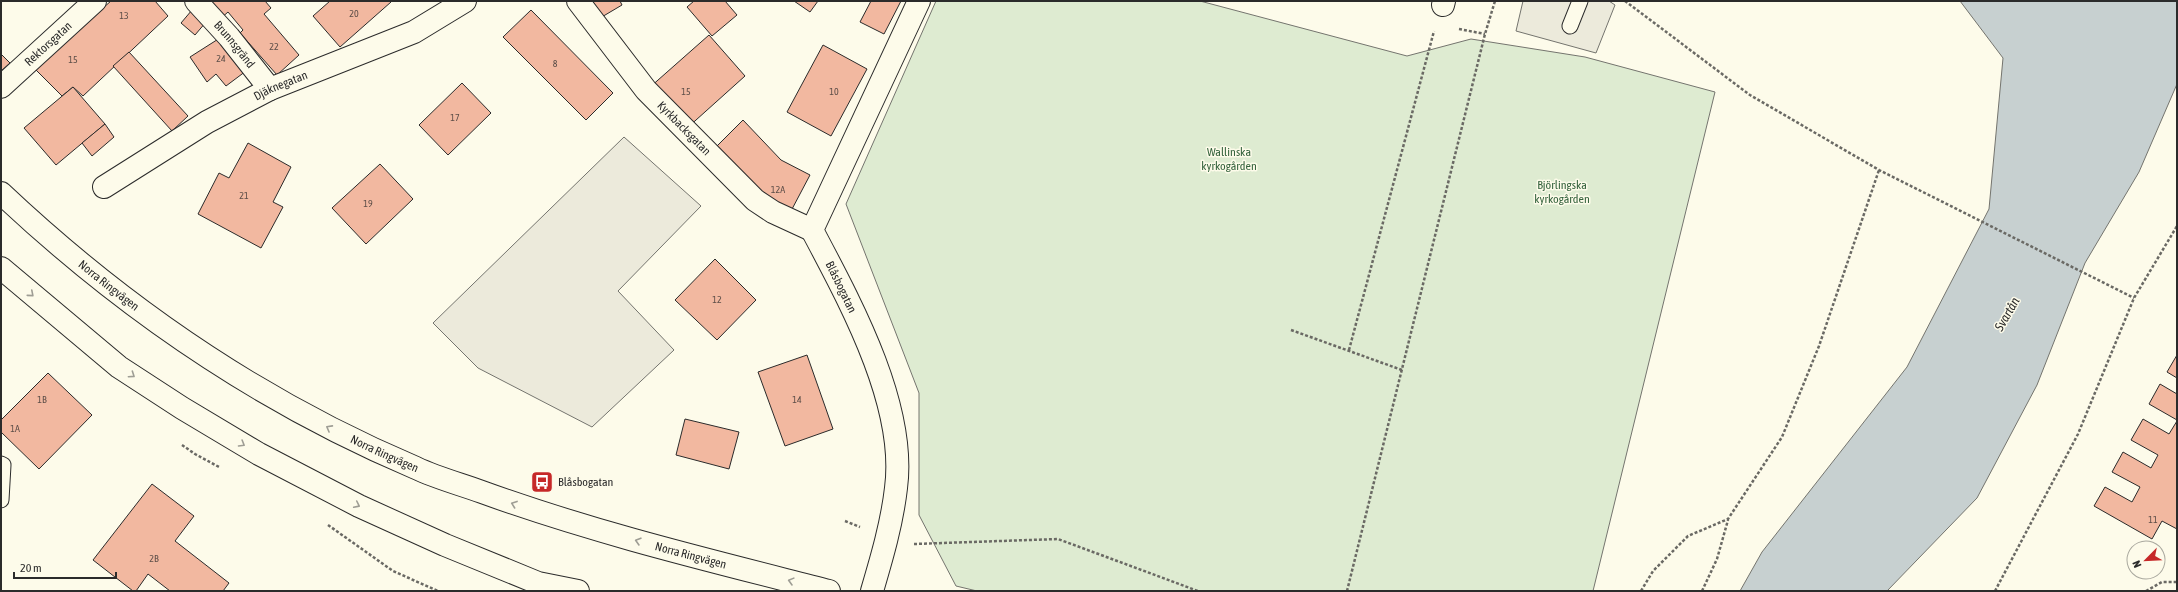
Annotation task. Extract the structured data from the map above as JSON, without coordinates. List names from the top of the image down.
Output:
{
  "streets": {
    "street": [
      "Rektorsgatan",
      "Brunnsgränd",
      "Djäknegatan",
      "Kyrkbacksgatan",
      "Norra Ringvägen",
      "Blåsbogatan"
    ]
  },
  "crossings": [
    ["Brunnsgränd", "Djäknegatan"],
    ["Kyrkbacksgatan", "Blåsbogatan"]
  ],
  "water": ["Svartån"],
  "parks": ["Wallinska kyrkogården", "Björlingska kyrkogården"],
  "places": {
    "bus stop": ["Blåsbogatan"]
  },
  "house_numbers": [
    "20",
    "13",
    "22",
    "24",
    "15",
    "8",
    "15",
    "10",
    "17",
    "12A",
    "21",
    "19",
    "12",
    "1B",
    "14",
    "1A",
    "11",
    "2B"
  ],
  "scale_bar": "20 m",
  "north": "bottom left"
}
